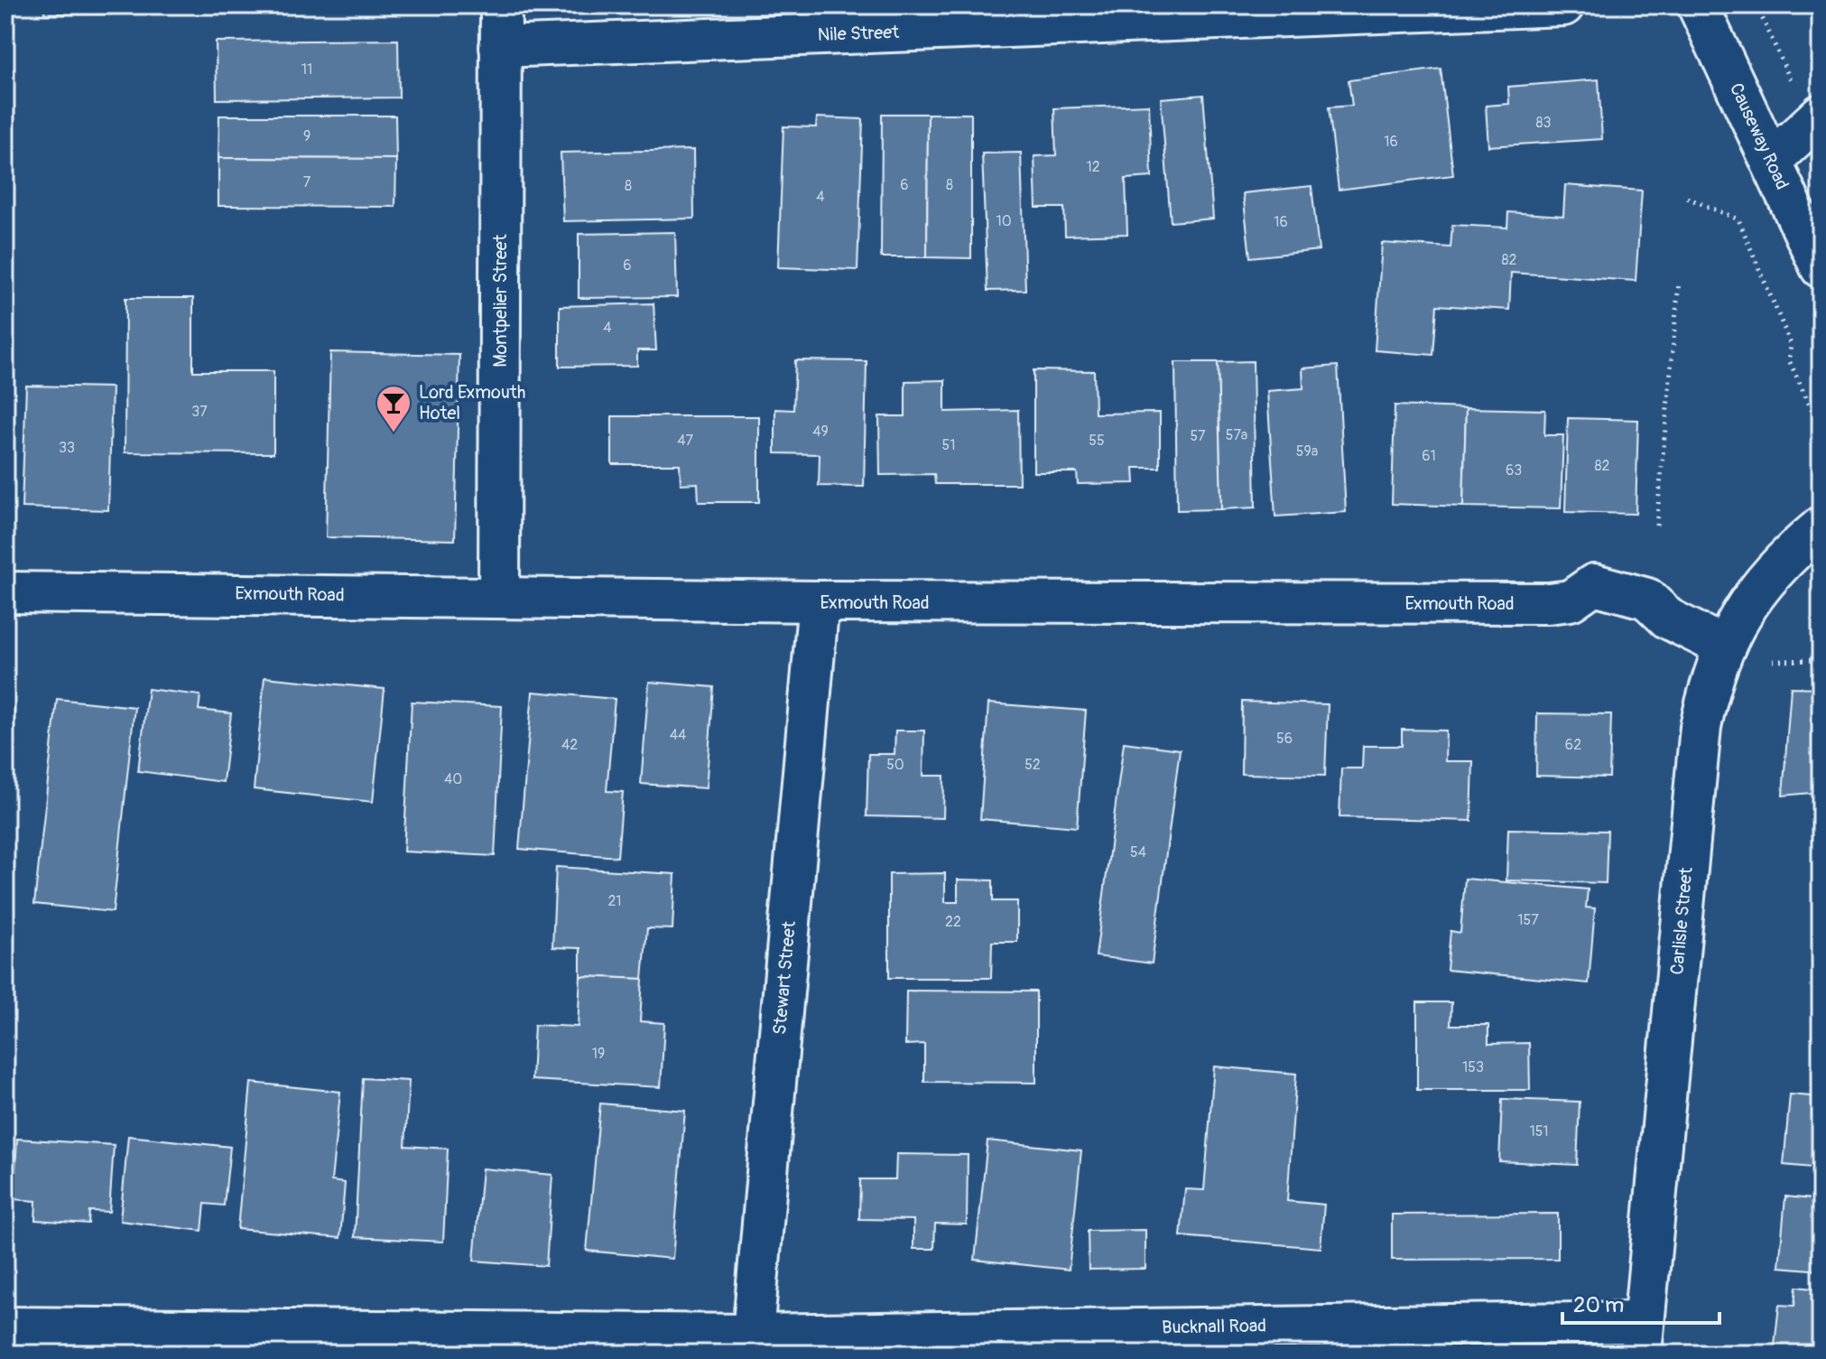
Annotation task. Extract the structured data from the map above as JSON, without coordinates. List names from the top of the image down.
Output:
{
  "streets": {
    "street": [
      "Nile Street",
      "Causeway Road",
      "Montpelier Street",
      "Exmouth Road",
      "Carlisle Street",
      "Stewart Street",
      "Bucknall Road"
    ]
  },
  "crossings": [
    ["Nile Street", "Montpelier Street"],
    ["Montpelier Street", "Exmouth Road"],
    ["Exmouth Road", "Carlisle Street"],
    ["Exmouth Road", "Stewart Street"],
    ["Carlisle Street", "Bucknall Road"],
    ["Stewart Street", "Bucknall Road"]
  ],
  "places": {
    "bar": ["Lord Exmouth Hotel"]
  },
  "house_numbers": [
    "11",
    "83",
    "9",
    "16",
    "12",
    "7",
    "6",
    "8",
    "8",
    "4",
    "10",
    "16",
    "82",
    "6",
    "4",
    "37",
    "49",
    "57a",
    "57",
    "47",
    "55",
    "51",
    "33",
    "59a",
    "61",
    "82",
    "63",
    "44",
    "56",
    "42",
    "62",
    "50",
    "52",
    "40",
    "54",
    "21",
    "157",
    "22",
    "19",
    "153",
    "151"
  ],
  "scale_bar": "20 m"
}
